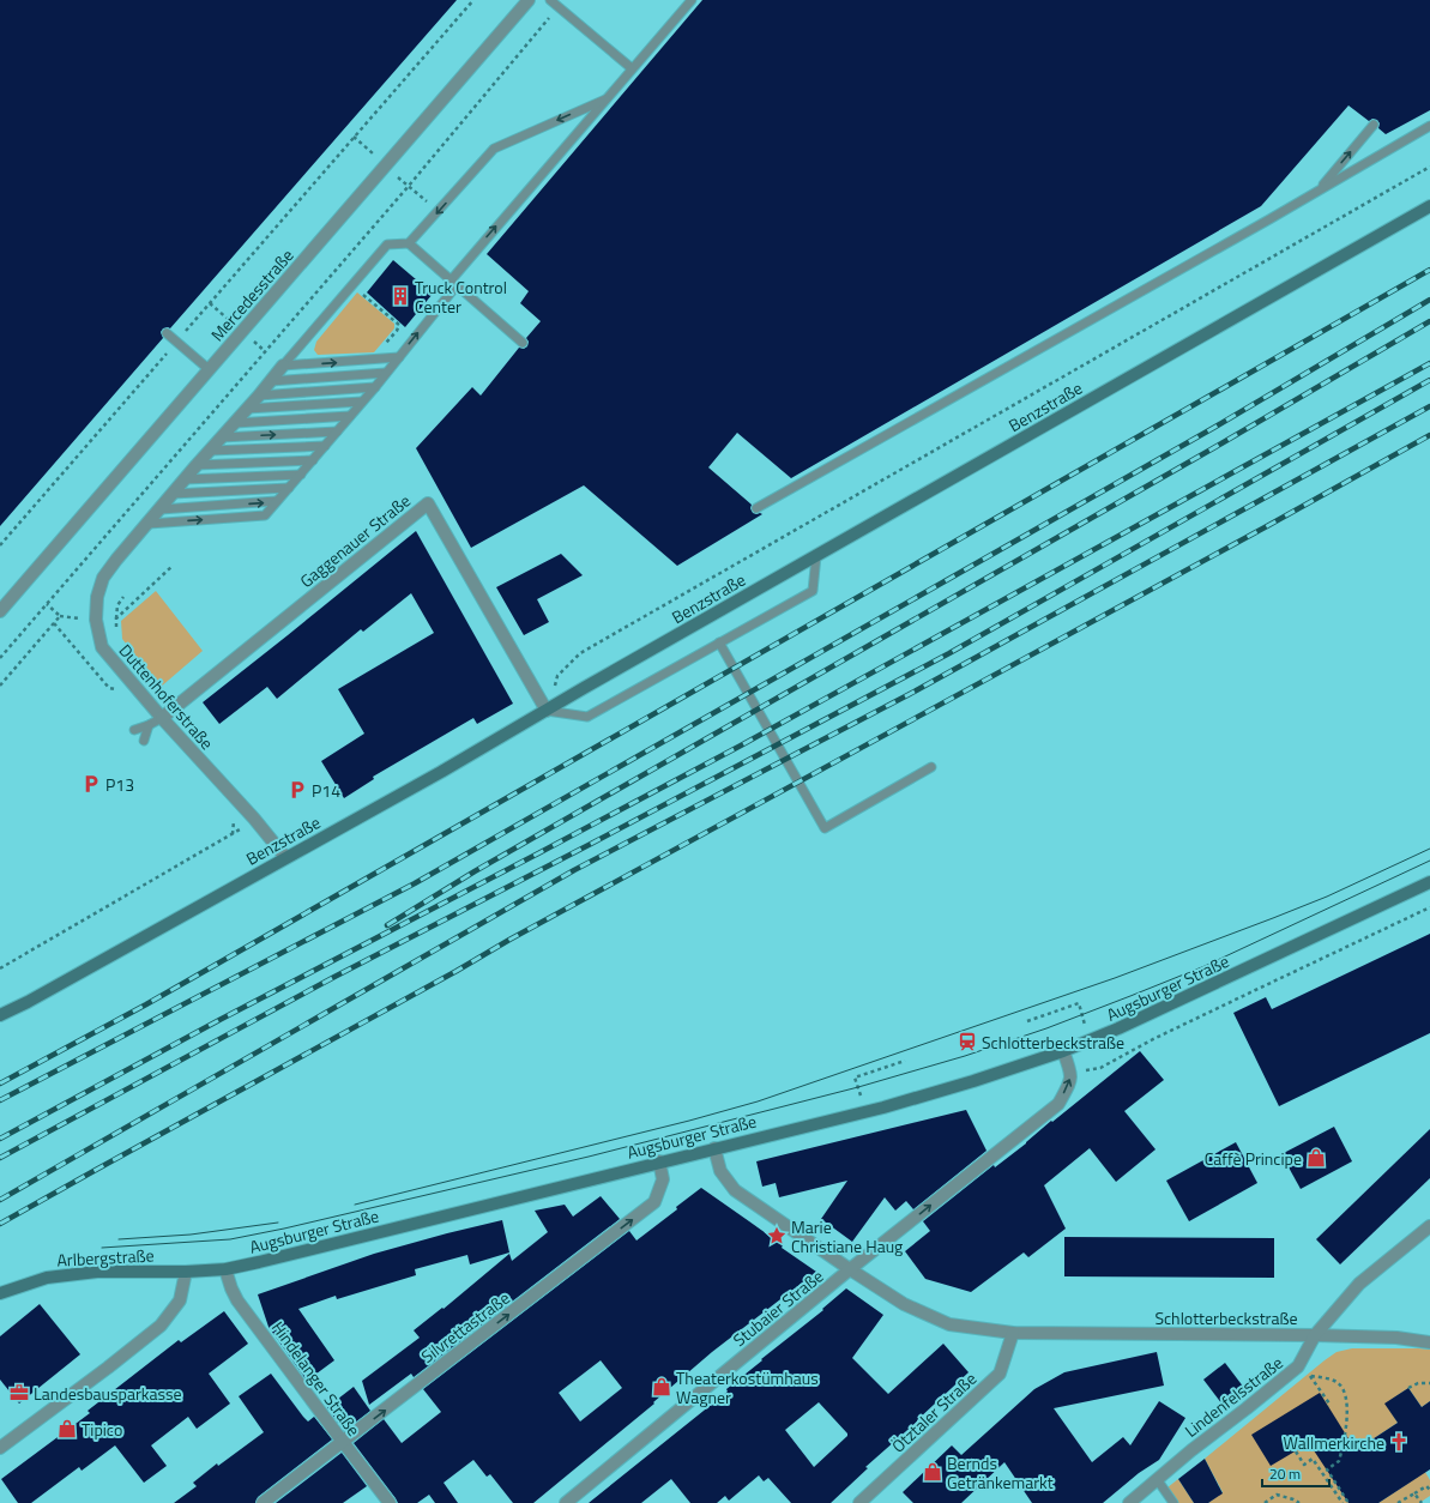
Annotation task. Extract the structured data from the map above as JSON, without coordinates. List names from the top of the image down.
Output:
{
  "streets": {
    "main road": ["Benzstraße", "Augsburger Straße", "Arlbergstraße"],
    "street": [
      "Mercedesstraße",
      "Gaggenauer Straße",
      "Duttenhoferstraße",
      "Stubaier Straße",
      "Schlotterbeckstraße",
      "Silvrettastraße",
      "Hindelanger Straße",
      "Lindenfelsstraße",
      "Ötztaler Straße"
    ]
  },
  "crossings": [
    ["Benzstraße", "Gaggenauer Straße"],
    ["Benzstraße", "Duttenhoferstraße"],
    ["Gaggenauer Straße", "Duttenhoferstraße"],
    ["Augsburger Straße", "Arlbergstraße"],
    ["Augsburger Straße", "Schlotterbeckstraße"],
    ["Augsburger Straße", "Silvrettastraße"],
    ["Augsburger Straße", "Hindelanger Straße"],
    ["Stubaier Straße", "Schlotterbeckstraße"],
    ["Schlotterbeckstraße", "Lindenfelsstraße"],
    ["Schlotterbeckstraße", "Ötztaler Straße"],
    ["Silvrettastraße", "Hindelanger Straße"]
  ],
  "one_way": ["Stubaier Straße", "Silvrettastraße"],
  "places": {
    "building": ["Truck Control Center"],
    "parking": ["P13", "P14"],
    "station": ["Schlotterbeckstraße"],
    "shop": [
      "Caffè Principe",
      "Theaterkostümhaus Wagner",
      "Tipico",
      "Bernds Getränkemarkt"
    ],
    "place": ["Marie Christiane Haug"],
    "office": ["Landesbausparkasse"],
    "church": ["Wallmerkirche"]
  },
  "scale_bar": "20 m"
}
